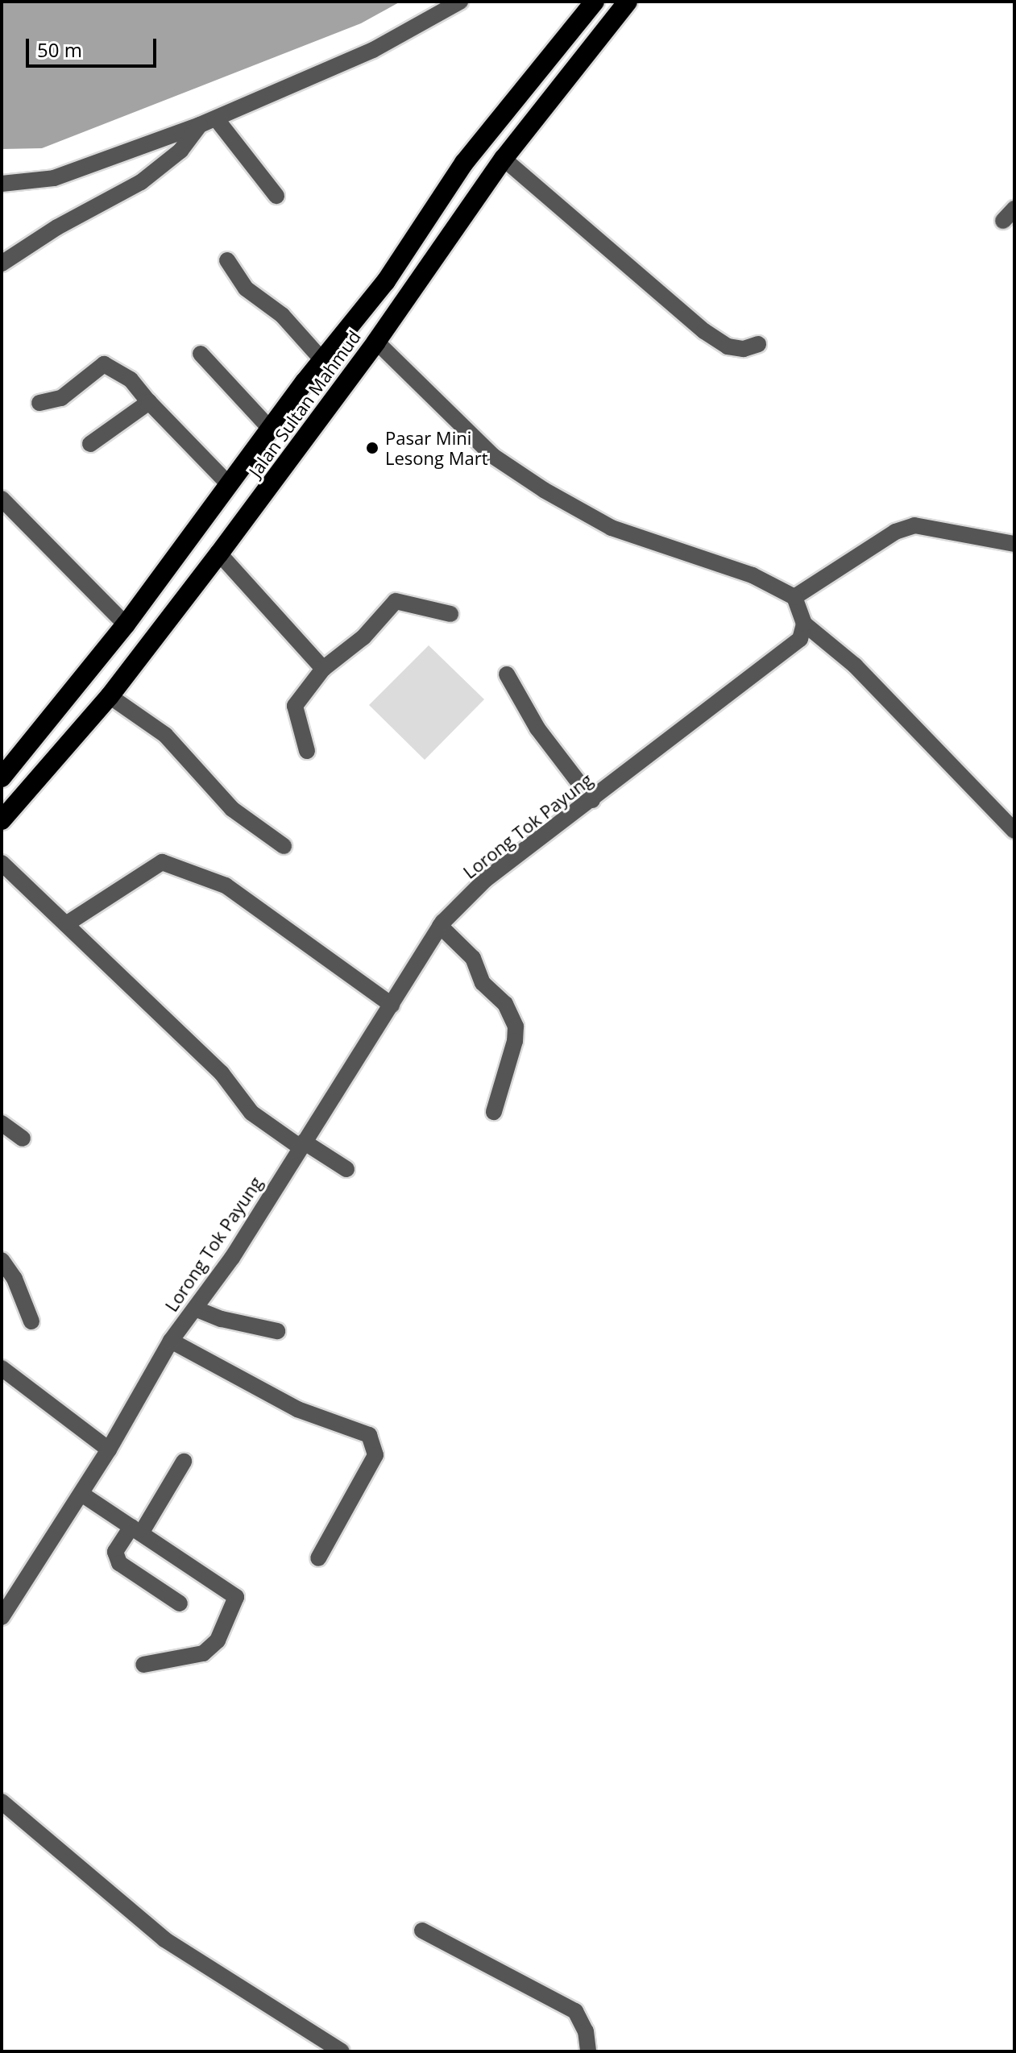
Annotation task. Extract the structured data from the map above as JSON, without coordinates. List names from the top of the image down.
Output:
{
  "streets": {
    "highway": ["Jalan Sultan Mahmud"],
    "street": ["Lorong Tok Payung"]
  },
  "places": ["Pasar Mini Lesong Mart"],
  "scale_bar": "50 m"
}
